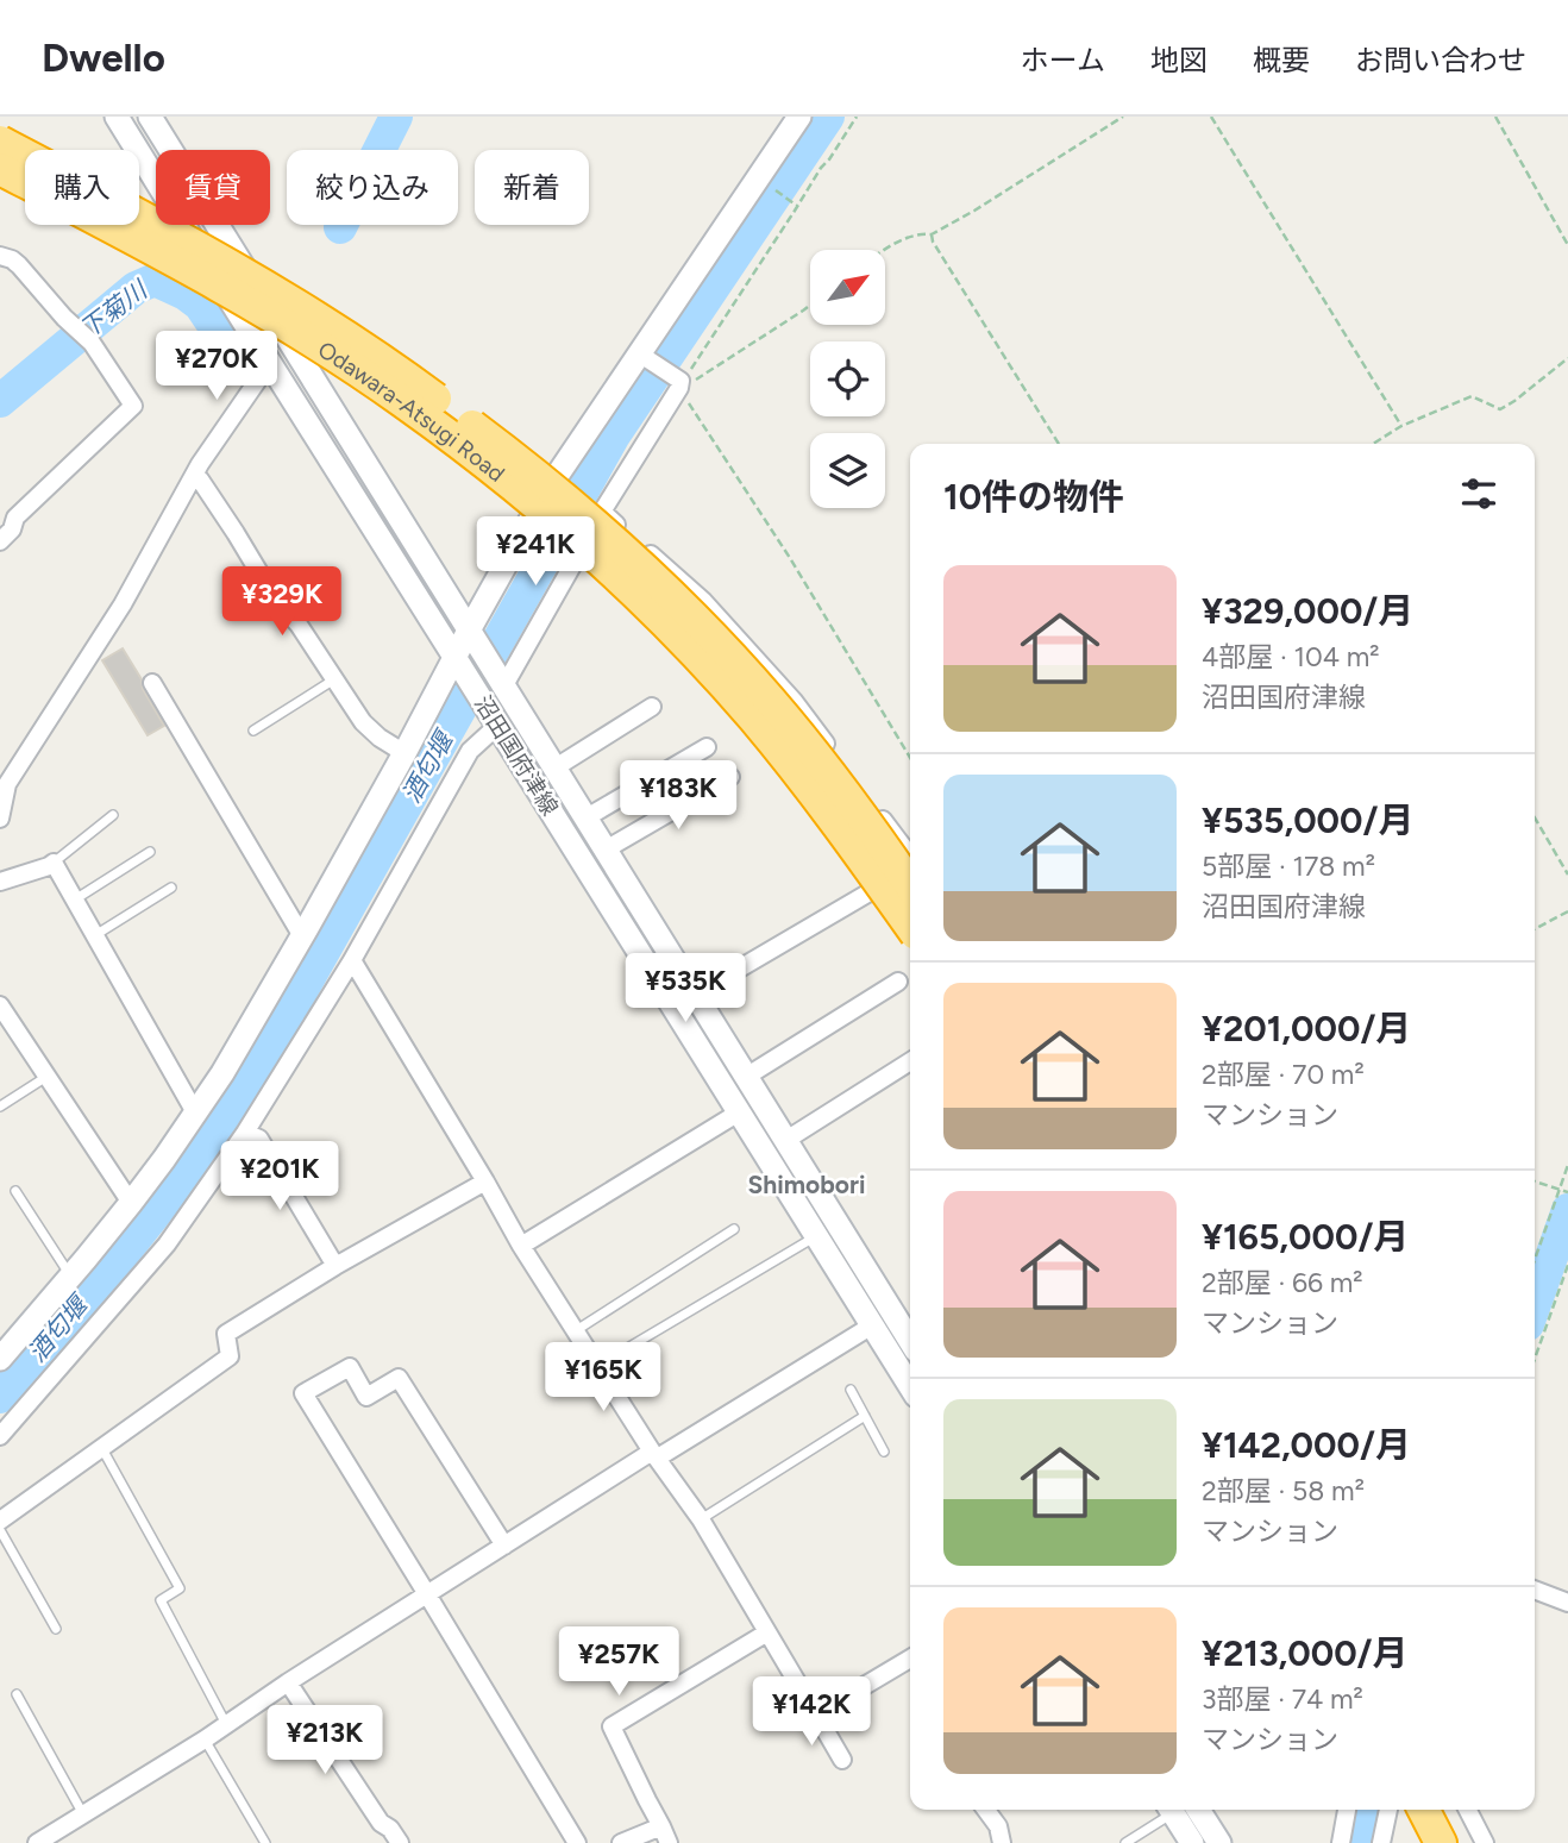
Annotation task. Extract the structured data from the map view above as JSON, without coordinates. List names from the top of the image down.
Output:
{
  "streets": {
    "highway": ["Odawara-Atsugi Road"],
    "main road": ["沼田国府津線"]
  },
  "districts": ["Shimobori"],
  "water": ["下菊川", "酒匂堰"],
  "north": "top right",
  "page": {
    "header": "Dwello",
    "nav": [
      "ホーム",
      "地図",
      "概要",
      "お問い合わせ"
    ],
    "chip": [
      "購入",
      "賃貸",
      "絞り込み",
      "新着"
    ],
    "price": [
      "¥270K",
      "¥241K",
      "¥329K",
      "¥183K",
      "¥535K",
      "¥201K",
      "¥165K",
      "¥257K",
      "¥142K",
      "¥213K"
    ],
    "heading": "10件の物件",
    "list": [
      {
        "name": "¥329,000/月",
        "note": "4部屋 · 104 m² · 沼田国府津線"
      },
      {
        "name": "¥535,000/月",
        "note": "5部屋 · 178 m² · 沼田国府津線"
      },
      {
        "name": "¥201,000/月",
        "note": "2部屋 · 70 m² · マンション"
      },
      {
        "name": "¥165,000/月",
        "note": "2部屋 · 66 m² · マンション"
      },
      {
        "name": "¥142,000/月",
        "note": "2部屋 · 58 m² · マンション"
      },
      {
        "name": "¥213,000/月",
        "note": "3部屋 · 74 m² · マンション"
      }
    ]
  }
}
